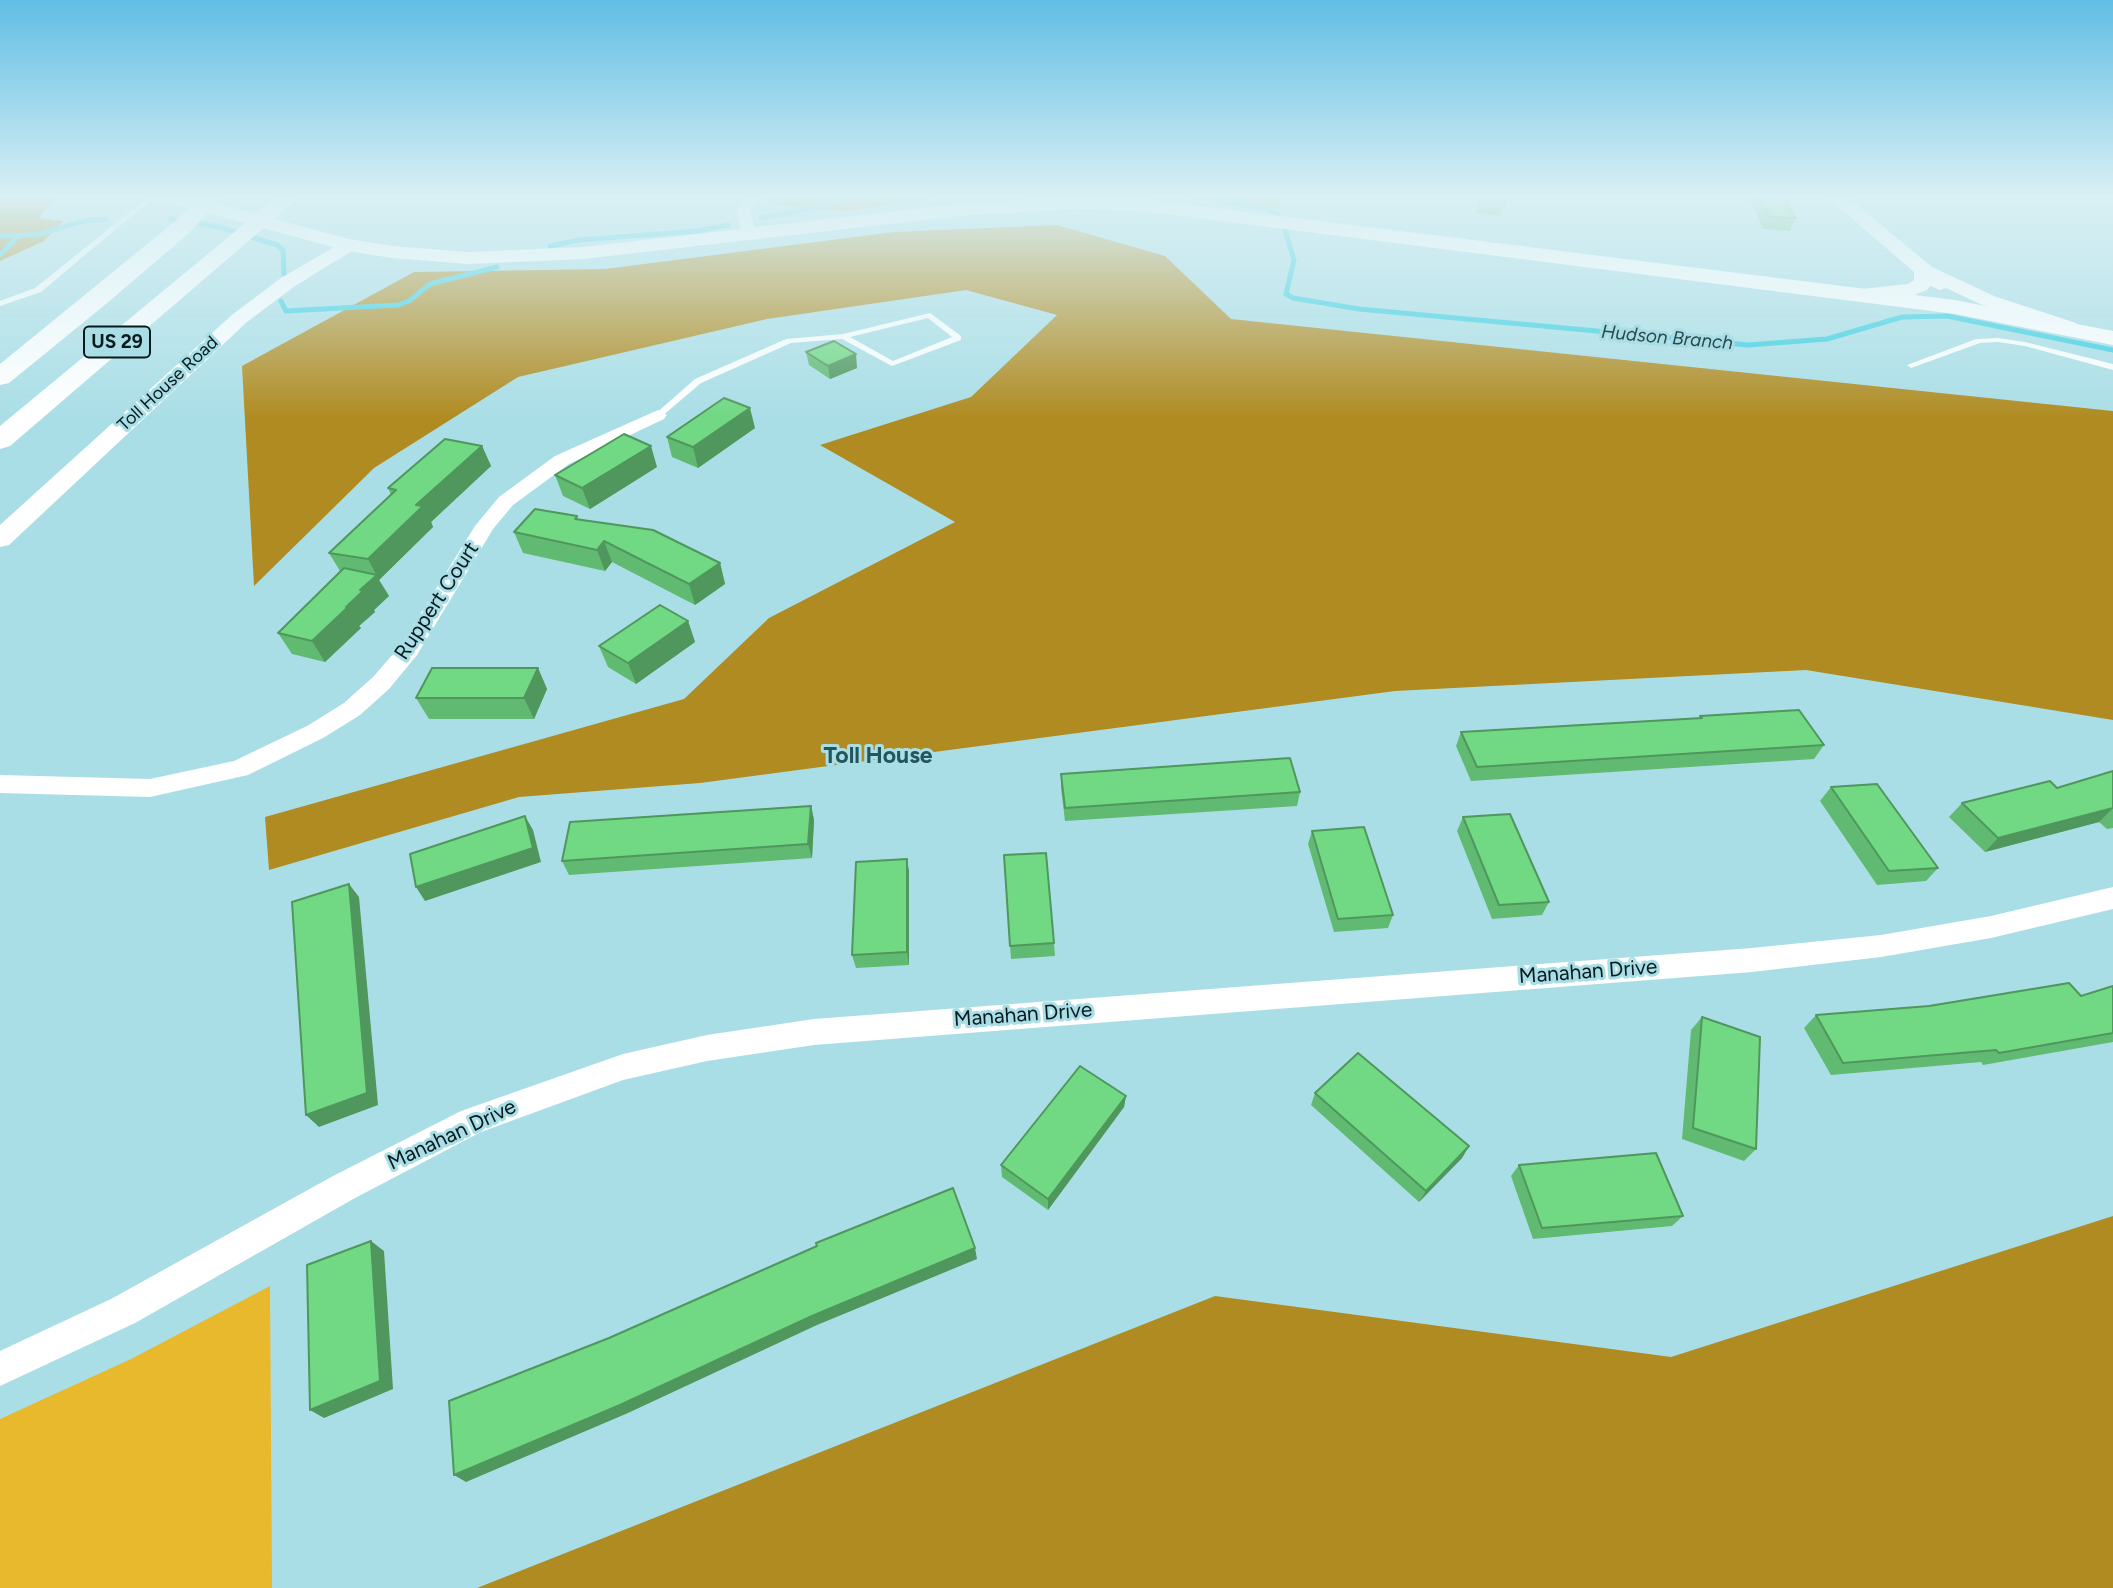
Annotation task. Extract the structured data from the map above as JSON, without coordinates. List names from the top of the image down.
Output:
{
  "streets": {
    "highway": ["US 29"],
    "street": ["Toll House Road", "Ruppert Court", "Manahan Drive"]
  },
  "districts": ["Toll House"],
  "water": ["Hudson Branch"]
}
